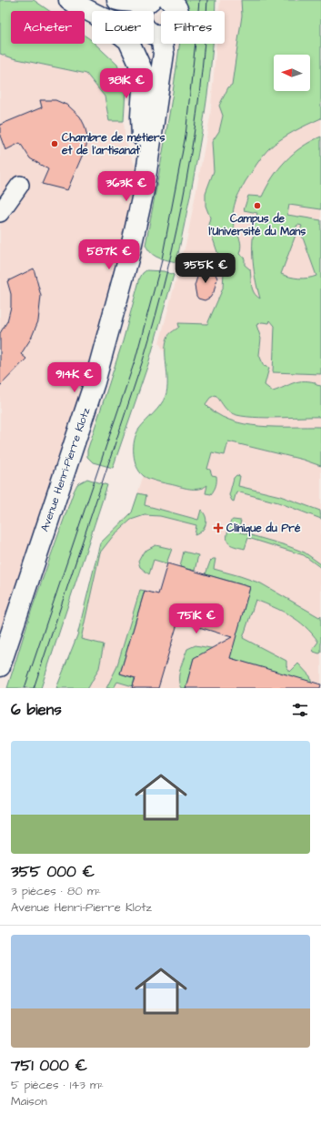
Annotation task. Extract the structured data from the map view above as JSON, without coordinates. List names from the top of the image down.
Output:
{
  "streets": {
    "main road": ["Avenue Henri-Pierre Klotz"]
  },
  "places": {
    "other": ["Chambre de métiers et de l'artisanat", "Campus de l'Université du Mans"],
    "health": ["Clinique du Pré"]
  },
  "north": "left",
  "page": {
    "chip": ["Acheter", "Louer", "Filtres"],
    "price": [
      "381K €",
      "363K €",
      "587K €",
      "355K €",
      "914K €",
      "751K €"
    ],
    "heading": "6 biens",
    "list": [
      {
        "name": "355 000 €",
        "note": "3 pièces · 80 m² · Avenue Henri-Pierre Klotz"
      },
      {
        "name": "751 000 €",
        "note": "5 pièces · 143 m² · Maison"
      }
    ]
  }
}
